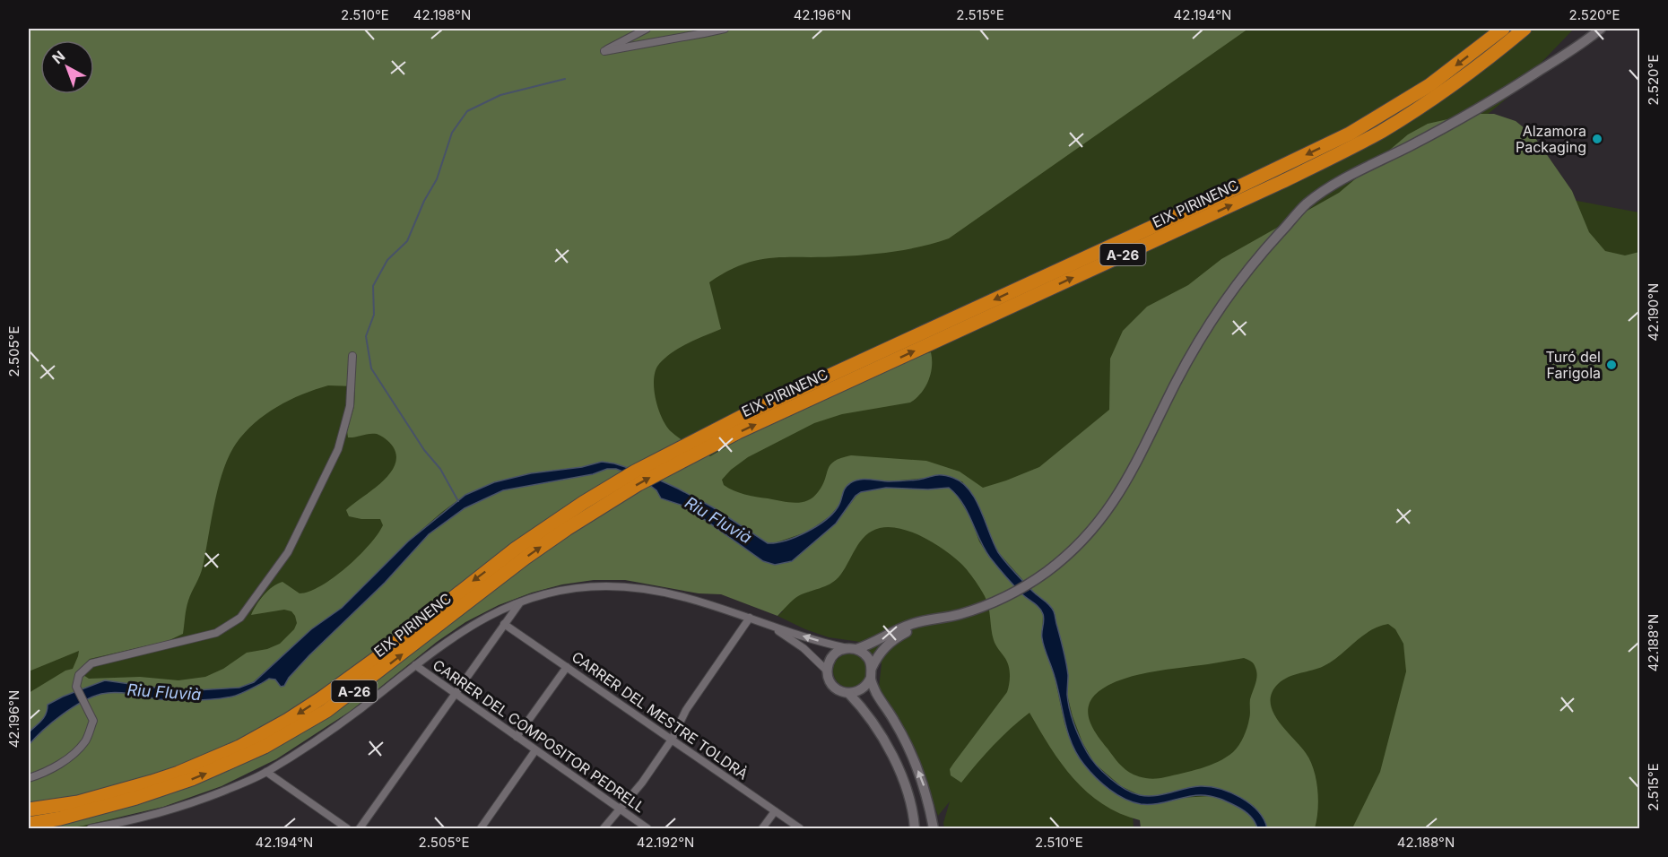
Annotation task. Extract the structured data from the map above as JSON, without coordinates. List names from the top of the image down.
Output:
{
  "streets": {
    "highway": ["EIX PIRINENC", "A-26"],
    "street": ["CARRER DEL MESTRE TOLDRÀ", "CARRER DEL COMPOSITOR PEDRELL"]
  },
  "water": ["Riu Fluvià"],
  "places": ["Alzamora Packaging", "Turó del Farigola"],
  "north": "top left",
  "coordinates": [
    "2.510°E",
    "42.198°N",
    "42.196°N",
    "2.515°E",
    "42.194°N",
    "2.520°E",
    "42.190°N",
    "2.505°E",
    "42.188°N",
    "42.192°N"
  ]
}
